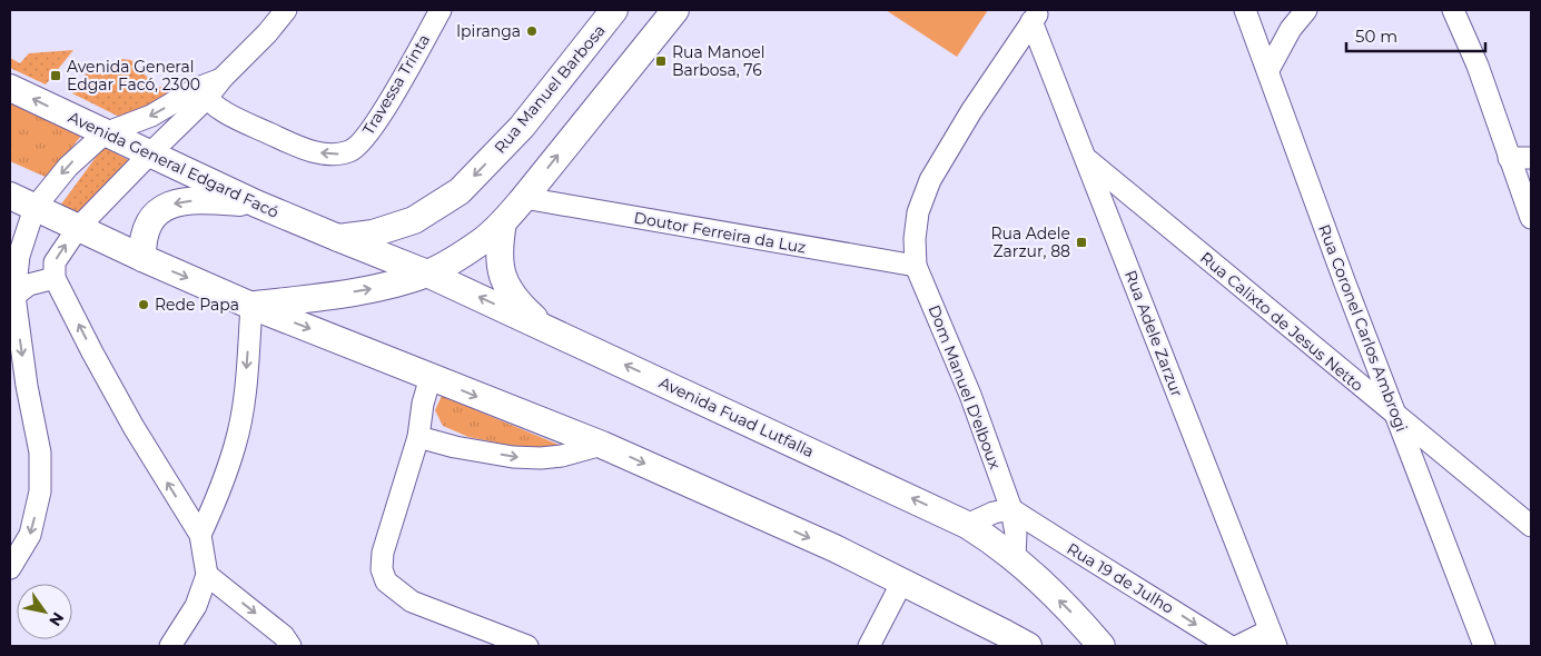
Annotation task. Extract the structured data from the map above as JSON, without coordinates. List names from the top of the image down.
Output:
{
  "streets": {
    "main road": ["Rua Manuel Barbosa", "Avenida General Edgard Facó", "Avenida Fuad Lutfalla"],
    "street": [
      "Travessa Trinta",
      "Doutor Ferreira da Luz",
      "Rua Calixto de Jesus Netto",
      "Rua Coronel Carlos Ambrogi",
      "Rua Adele Zarzur",
      "Dom Manuel D'elboux",
      "Rua 19 de Julho"
    ]
  },
  "crossings": [
    ["Rua Manuel Barbosa", "Avenida General Edgard Facó"],
    ["Rua Manuel Barbosa", "Avenida Fuad Lutfalla"],
    ["Avenida General Edgard Facó", "Avenida Fuad Lutfalla"],
    ["Doutor Ferreira da Luz", "Dom Manuel D'elboux"],
    ["Rua Calixto de Jesus Netto", "Rua Coronel Carlos Ambrogi"],
    ["Rua Calixto de Jesus Netto", "Rua Adele Zarzur"],
    ["Dom Manuel D'elboux", "Avenida Fuad Lutfalla"],
    ["Dom Manuel D'elboux", "Rua 19 de Julho"]
  ],
  "one_way": ["Rua 19 de Julho"],
  "places": {
    "other": ["Ipiranga", "Rede Papa"],
    "transit": ["Rua Manoel Barbosa, 76", "Avenida General Edgar Facó, 2300", "Rua Adele Zarzur, 88"]
  },
  "scale_bar": "50 m",
  "north": "bottom right"
}
